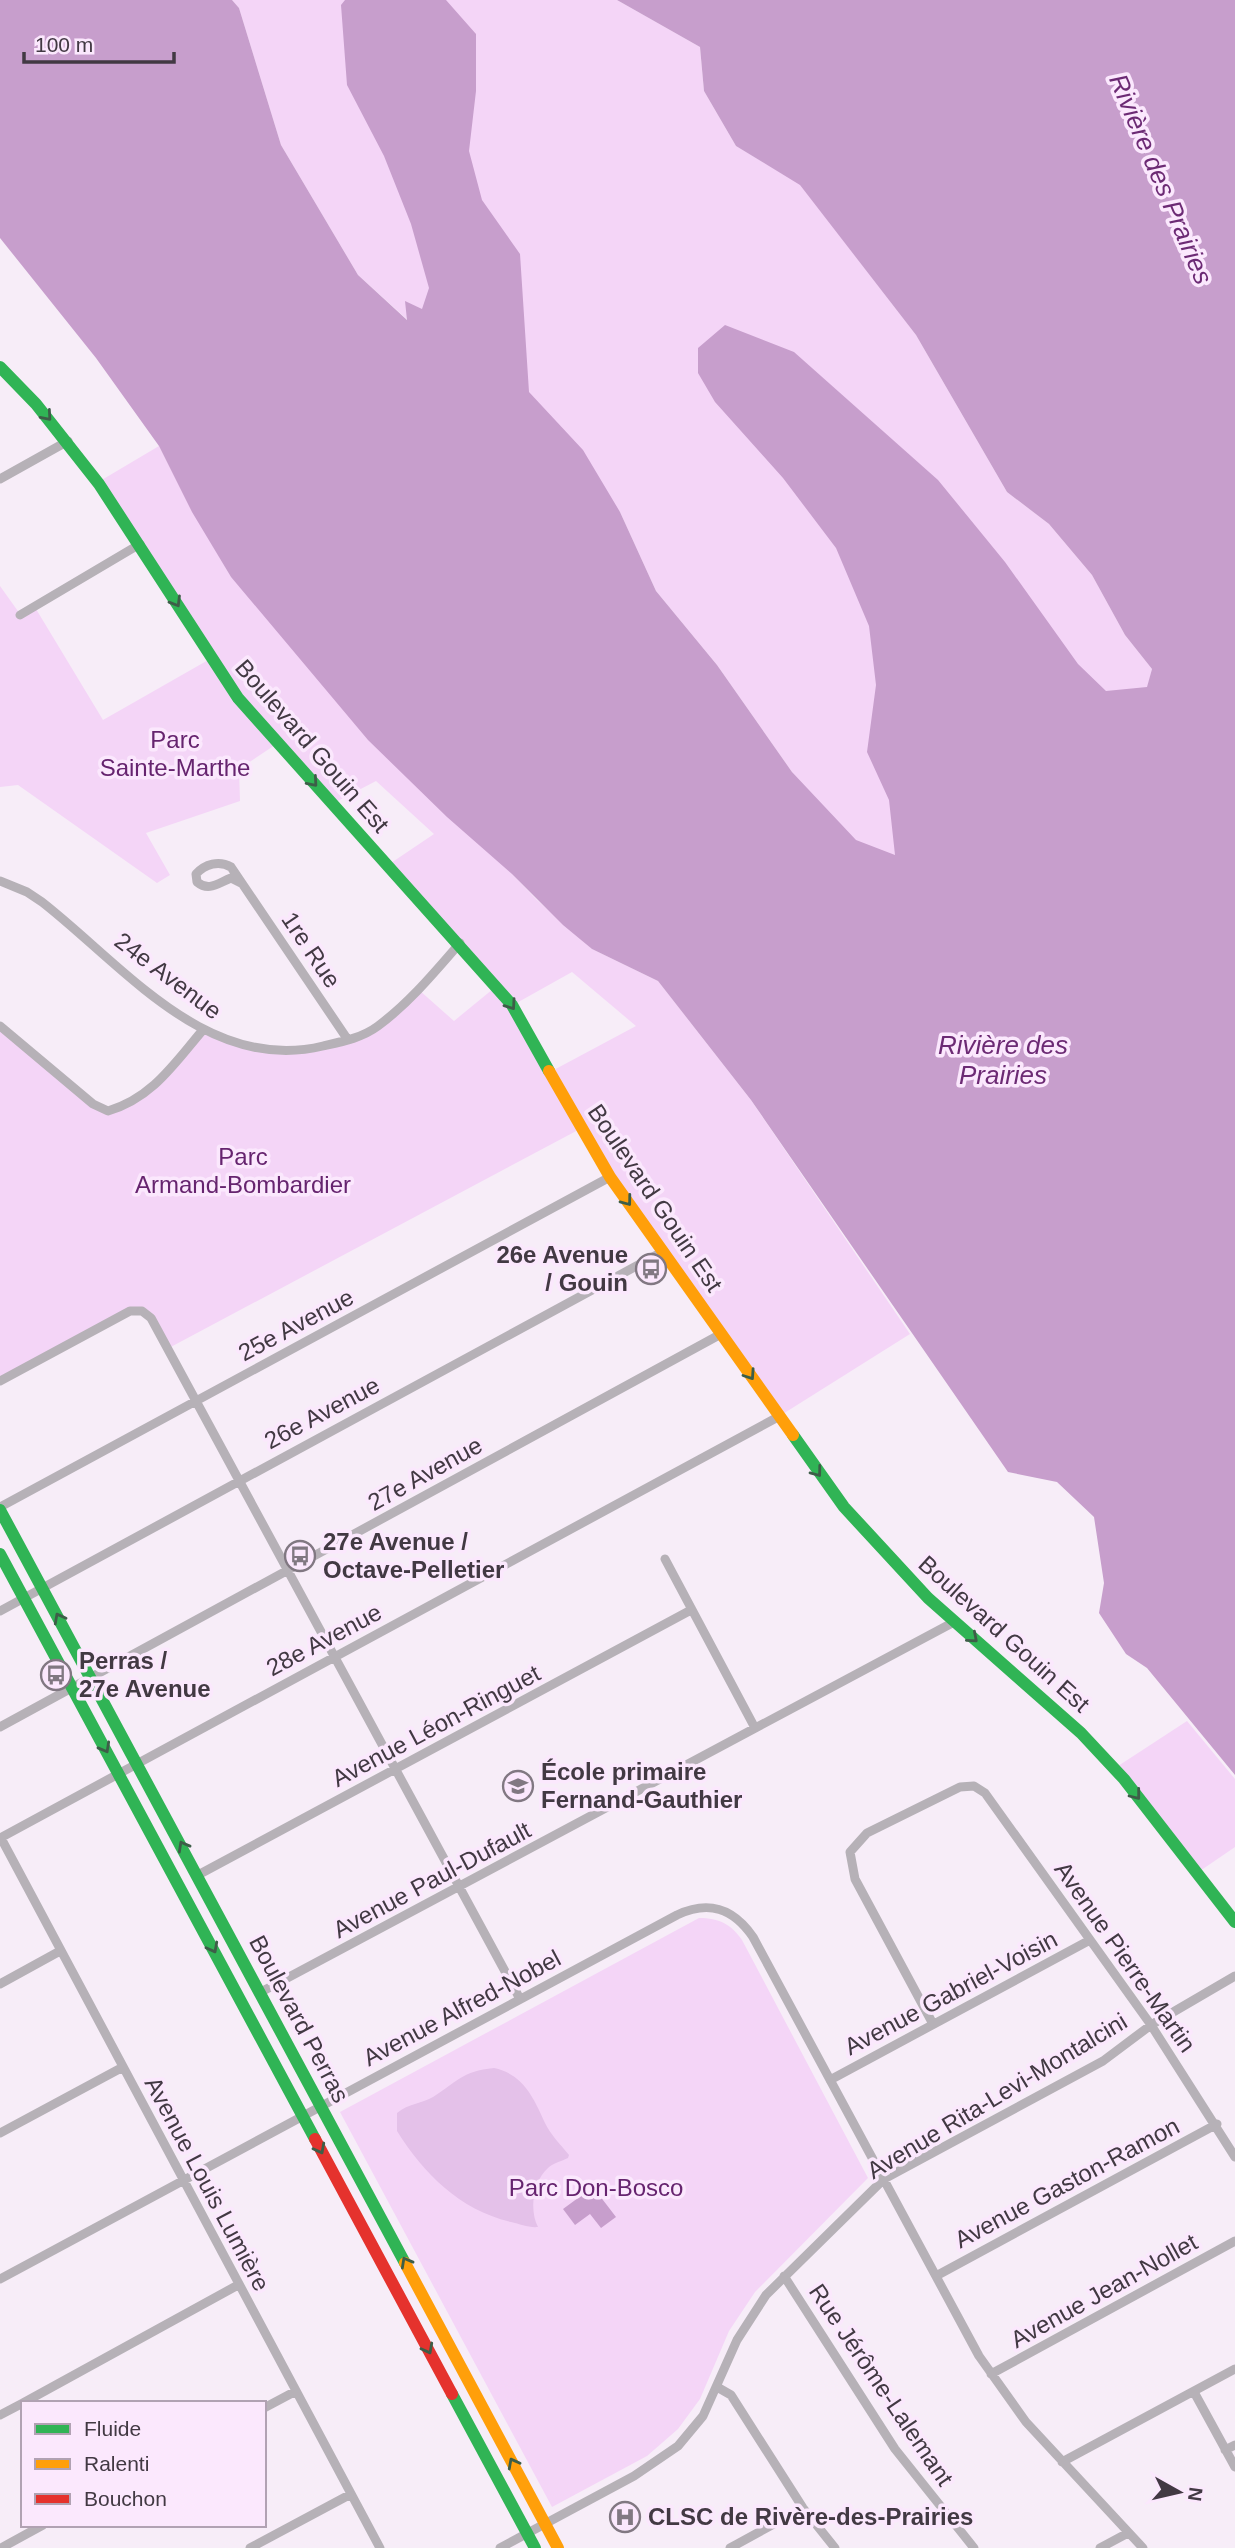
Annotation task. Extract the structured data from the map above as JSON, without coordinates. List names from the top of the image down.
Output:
{
  "streets": {
    "main road": ["Boulevard Gouin Est", "Boulevard Perras"],
    "street": [
      "1re Rue",
      "24e Avenue",
      "25e Avenue",
      "26e Avenue",
      "27e Avenue",
      "28e Avenue",
      "Avenue Léon-Ringuet",
      "Avenue Paul-Dufault",
      "Avenue Pierre-Martin",
      "Avenue Gabriel-Voisin",
      "Avenue Alfred-Nobel",
      "Avenue Rita-Levi-Montalcini",
      "Avenue Gaston-Ramon",
      "Avenue Louis Lumière",
      "Avenue Jean-Nollet",
      "Rue Jérôme-Lalemant"
    ]
  },
  "crossings": [
    ["Boulevard Gouin Est", "24e Avenue"],
    ["Boulevard Gouin Est", "25e Avenue"],
    ["Boulevard Gouin Est", "26e Avenue"],
    ["Boulevard Gouin Est", "27e Avenue"],
    ["Boulevard Gouin Est", "28e Avenue"],
    ["Boulevard Gouin Est", "Avenue Paul-Dufault"],
    ["1re Rue", "24e Avenue"],
    ["25e Avenue", "Boulevard Perras"],
    ["26e Avenue", "Boulevard Perras"],
    ["27e Avenue", "Boulevard Perras"],
    ["28e Avenue", "Boulevard Perras"],
    ["28e Avenue", "Avenue Louis Lumière"],
    ["Avenue Léon-Ringuet", "Boulevard Perras"],
    ["Avenue Paul-Dufault", "Boulevard Perras"],
    ["Avenue Pierre-Martin", "Avenue Gabriel-Voisin"],
    ["Avenue Pierre-Martin", "Avenue Rita-Levi-Montalcini"],
    ["Avenue Pierre-Martin", "Avenue Gaston-Ramon"],
    ["Avenue Gabriel-Voisin", "Avenue Alfred-Nobel"],
    ["Avenue Alfred-Nobel", "Boulevard Perras"],
    ["Avenue Alfred-Nobel", "Avenue Louis Lumière"],
    ["Boulevard Perras", "Avenue Rita-Levi-Montalcini"],
    ["Avenue Rita-Levi-Montalcini", "Rue Jérôme-Lalemant"]
  ],
  "one_way": ["Boulevard Gouin Est"],
  "water": ["Rivière des Prairies"],
  "parks": ["Parc Sainte-Marthe", "Parc Armand-Bombardier", "Parc Don-Bosco"],
  "places": {
    "bus stop": ["26e Avenue / Gouin", "27e Avenue / Octave-Pelletier", "Perras / 27e Avenue"],
    "school or university": ["École primaire Fernand-Gauthier"],
    "hospital": ["CLSC de Rivère-des-Prairies"]
  },
  "legend": ["Fluide", "Ralenti", "Bouchon"],
  "scale_bar": "100 m",
  "north": "right"
}
